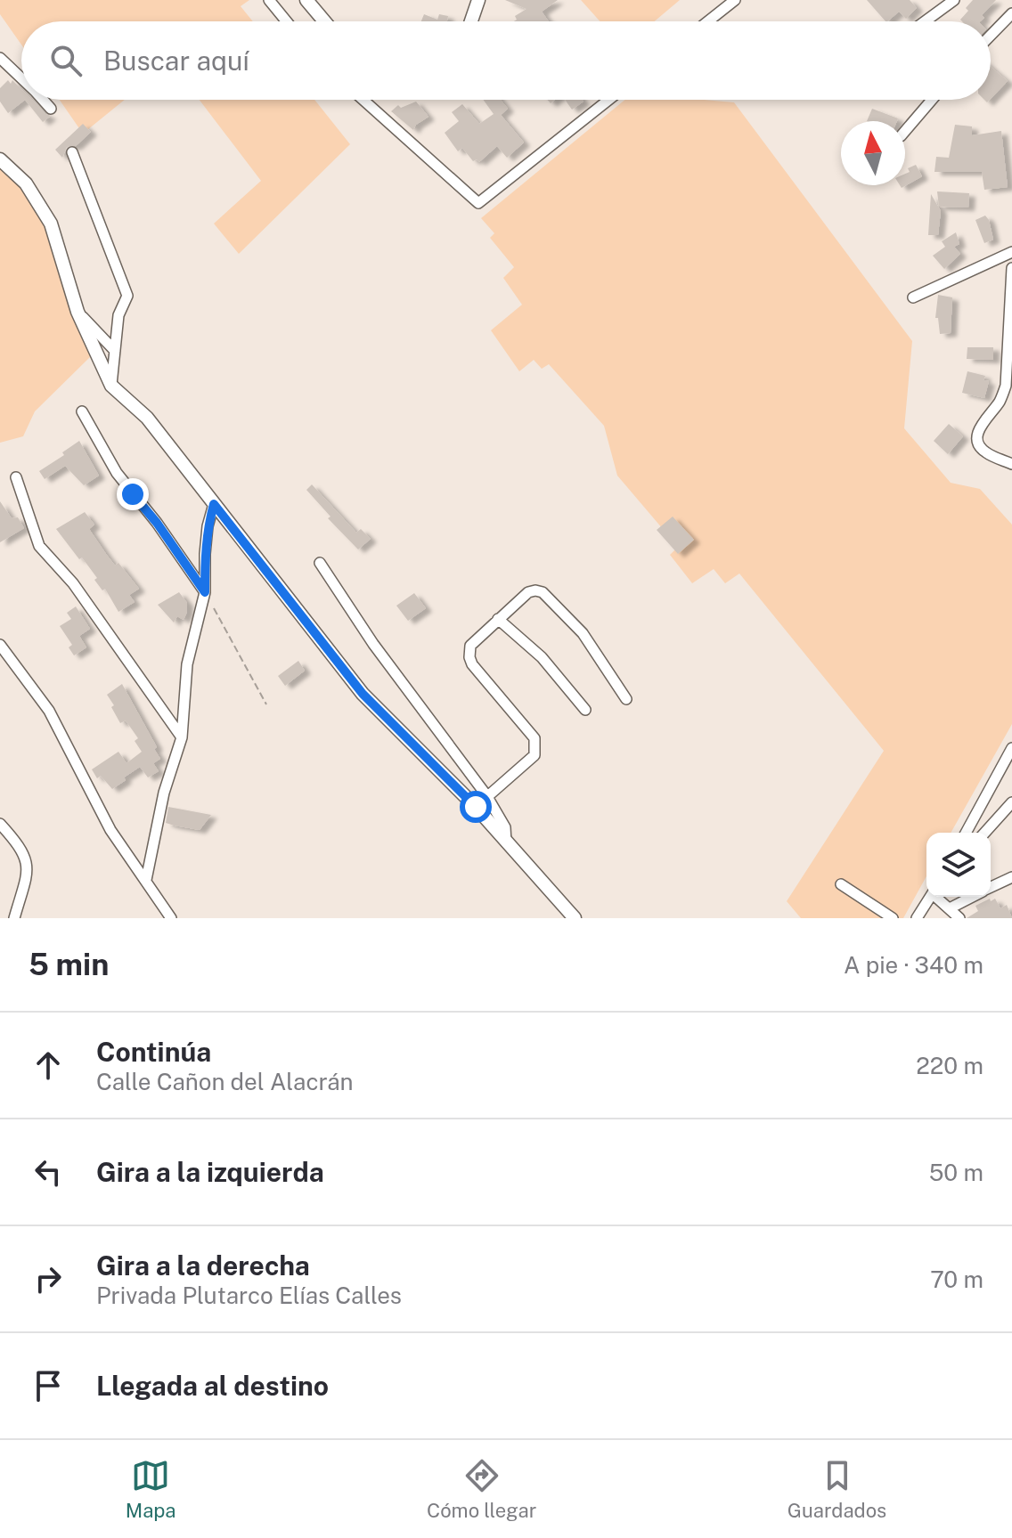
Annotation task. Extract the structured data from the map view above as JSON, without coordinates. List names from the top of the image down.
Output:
{
  "north": "top",
  "page": {
    "search": "Buscar aquí",
    "heading": ["5 min", "A pie · 340 m"],
    "list": [
      ["Continúa", "Calle Cañon del Alacrán", "220 m"],
      ["Gira a la izquierda", "50 m"],
      ["Gira a la derecha", "Privada Plutarco Elías Calles", "70 m"],
      "Llegada al destino"
    ],
    "nav": ["Mapa", "Cómo llegar", "Guardados"]
  }
}
